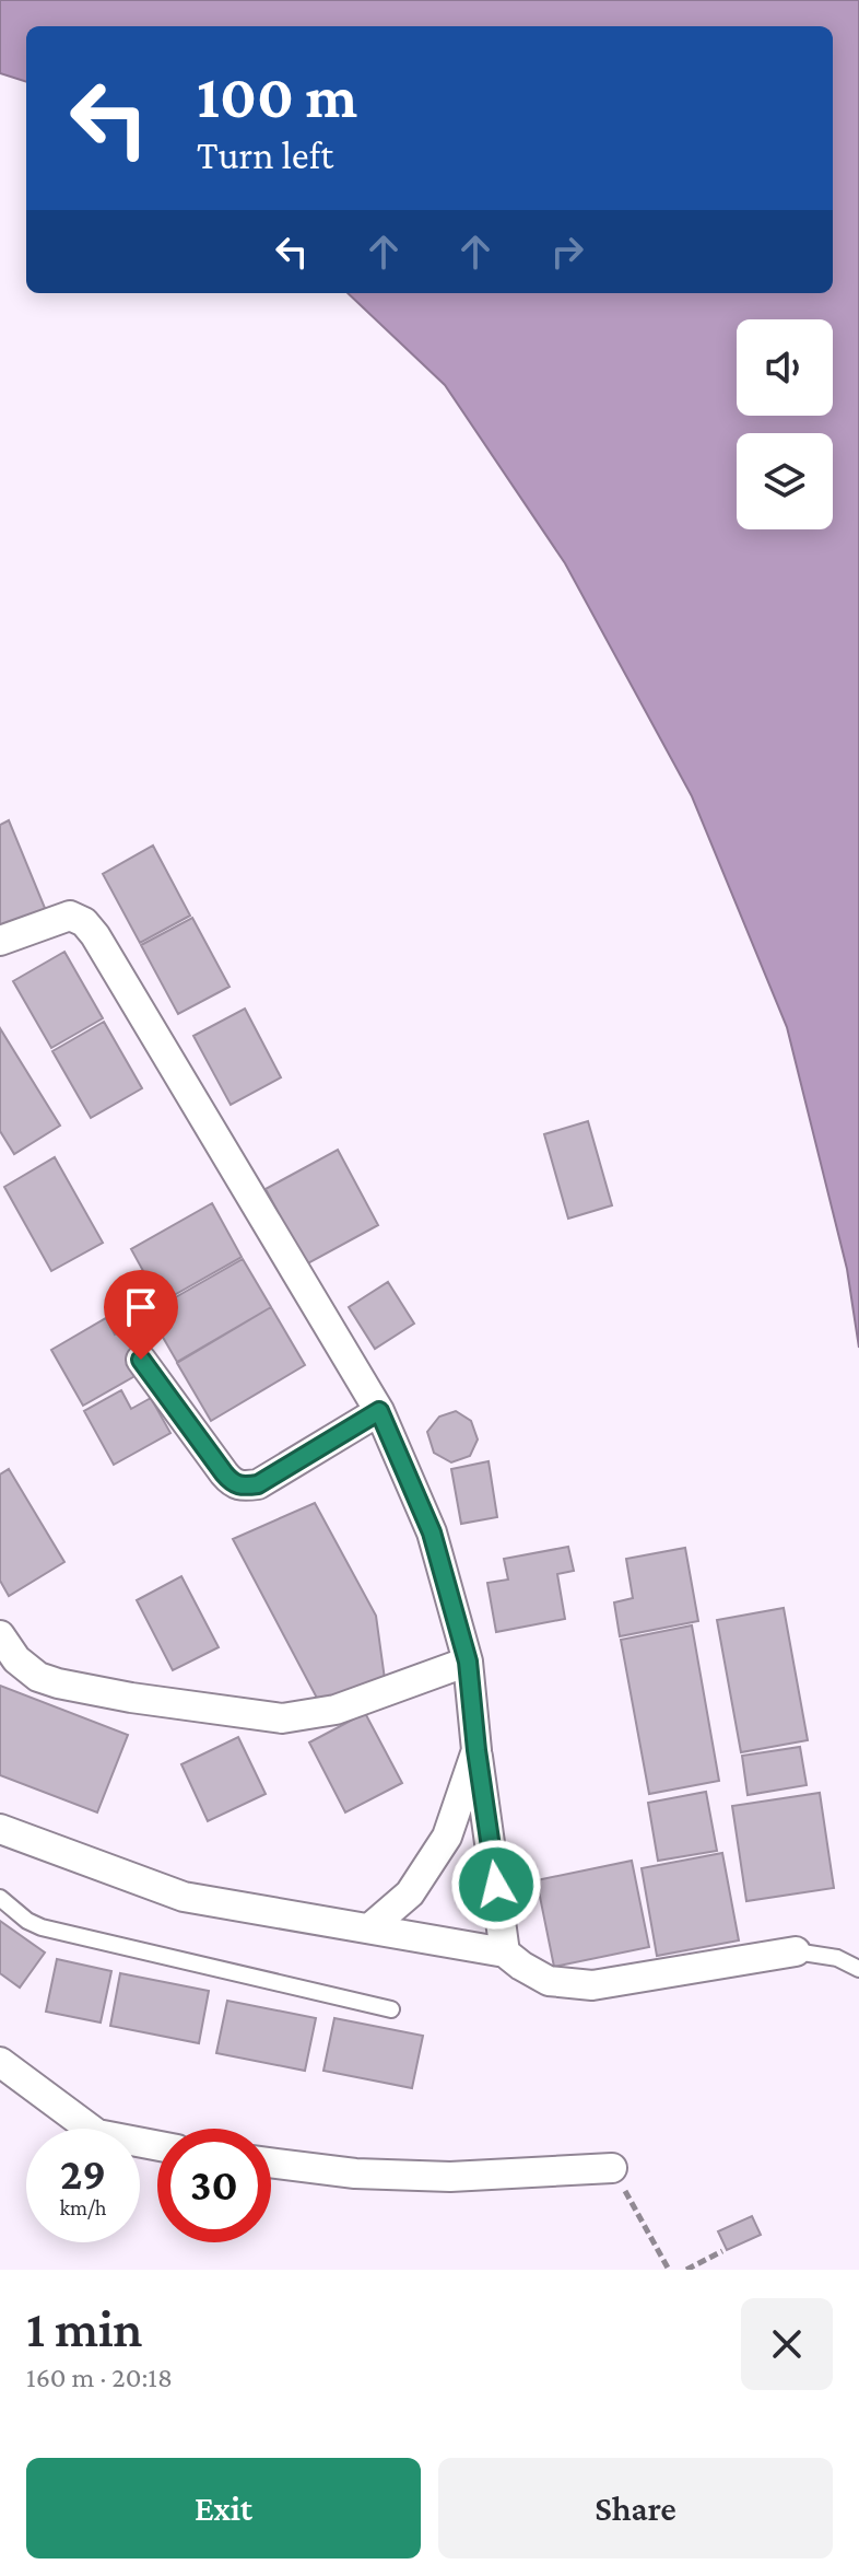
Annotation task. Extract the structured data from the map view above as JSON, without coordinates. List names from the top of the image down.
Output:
{
  "page": {
    "turn": ["100 m", "Turn left"],
    "speed": "29 km/h",
    "limit": "30",
    "heading": ["1 min", "160 m · 20:18"],
    "buttons": ["Exit", "Share"]
  }
}
